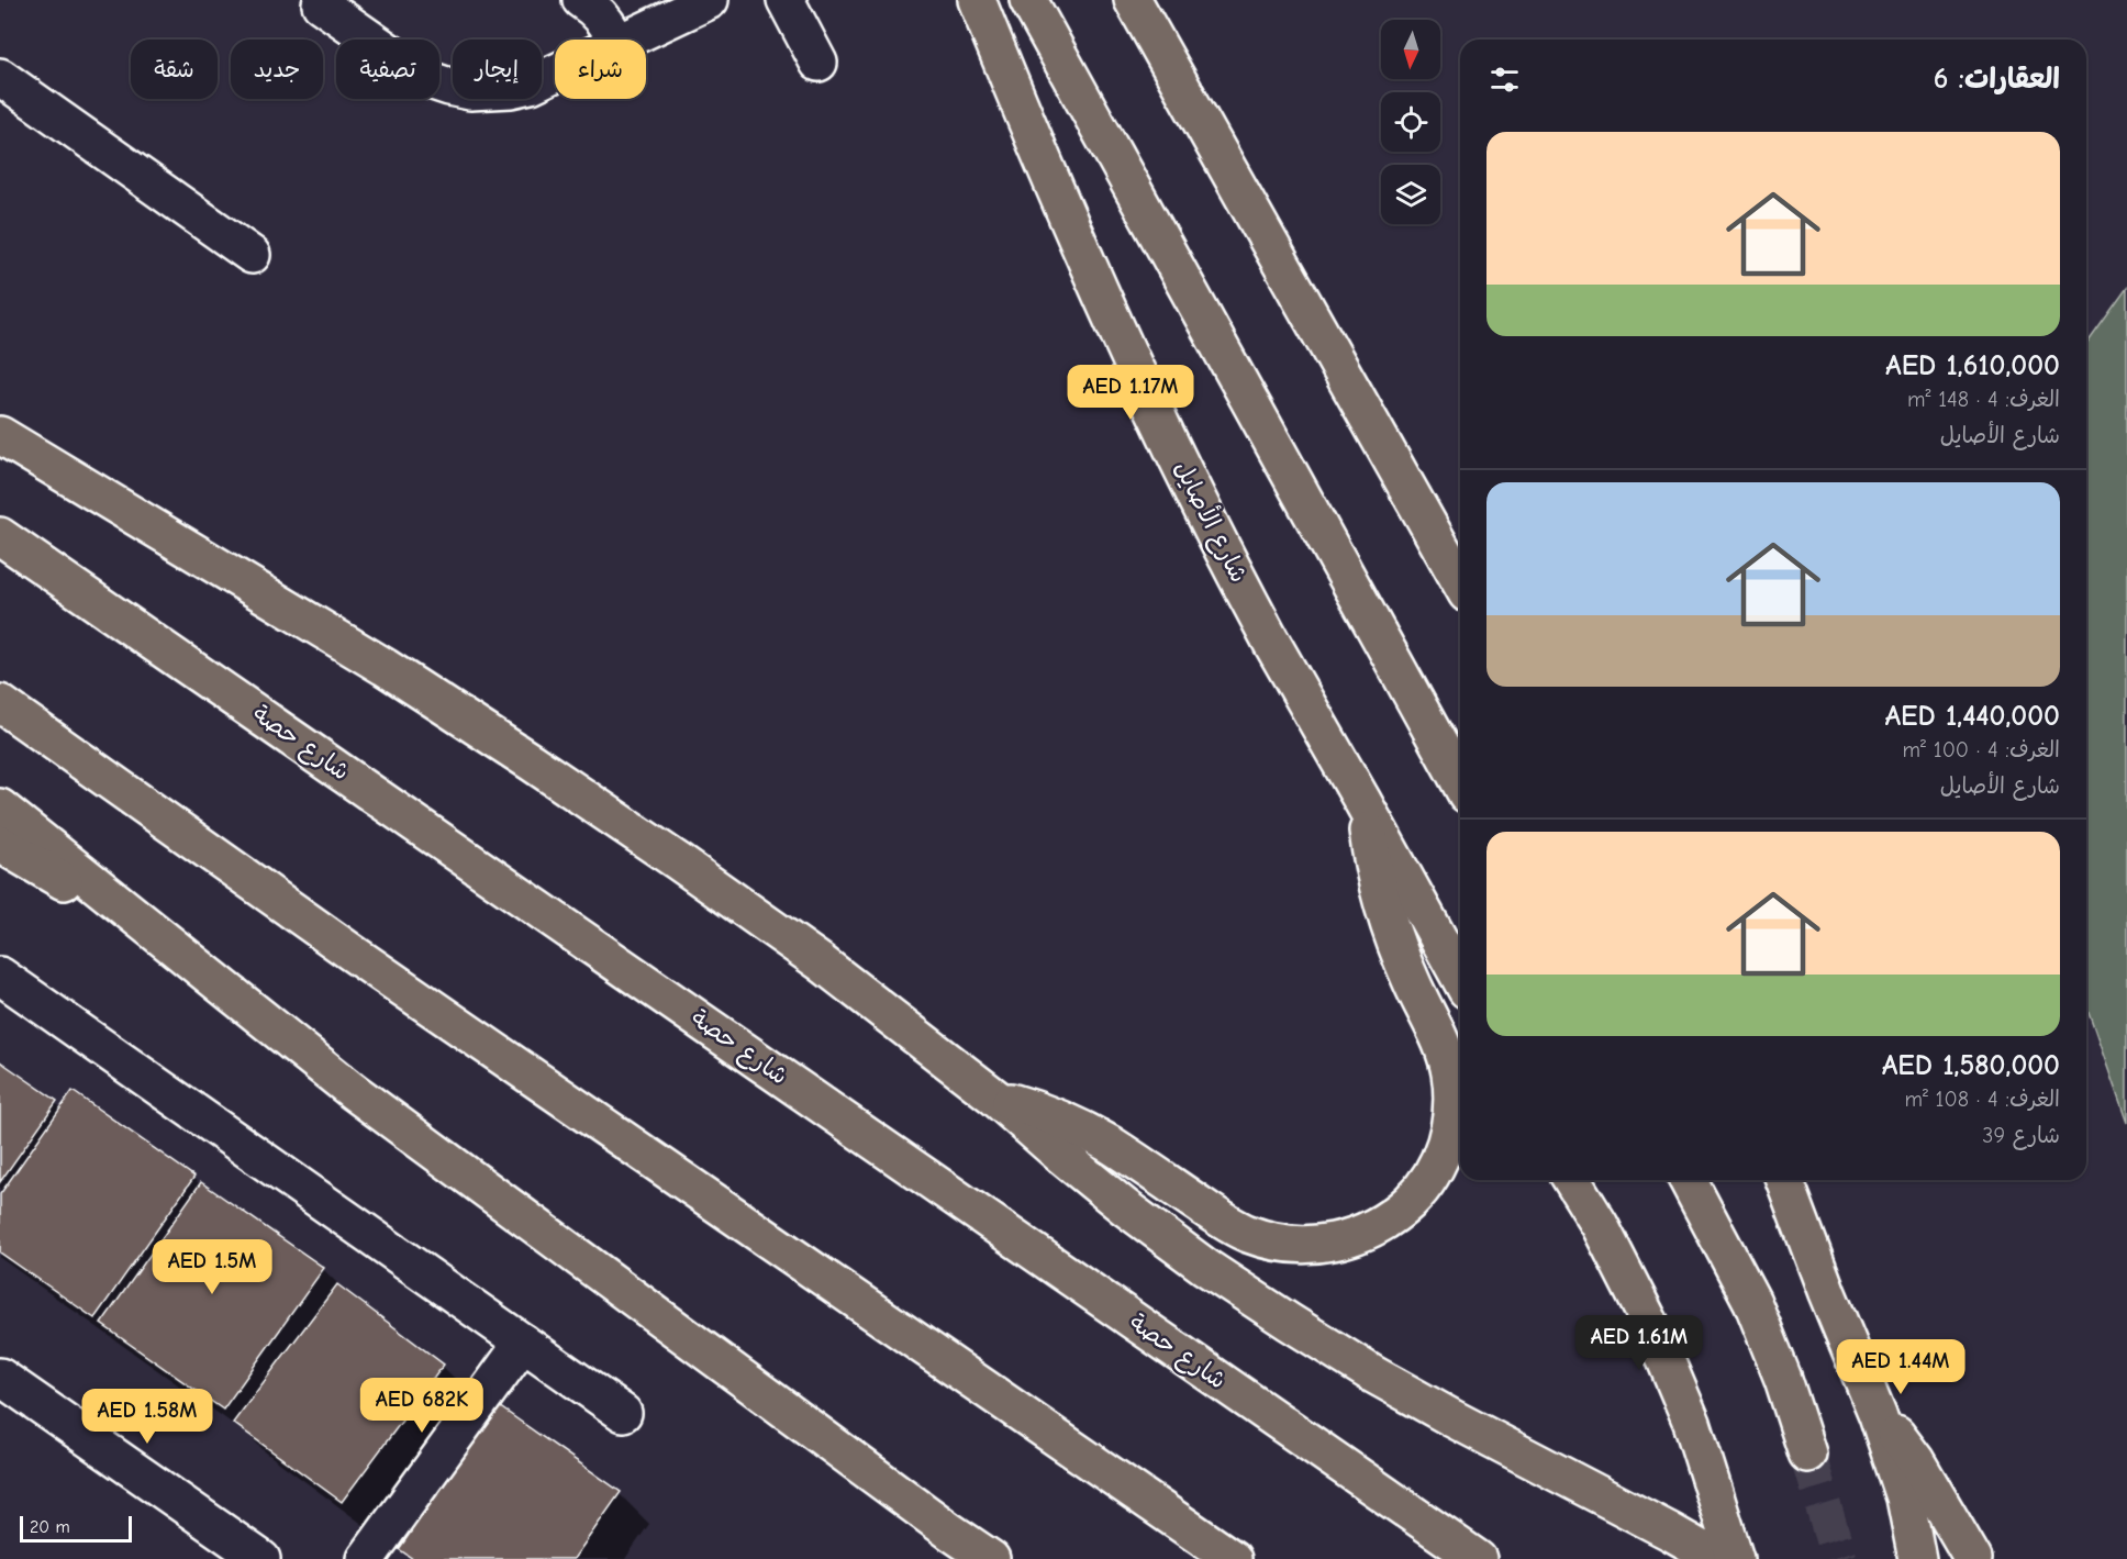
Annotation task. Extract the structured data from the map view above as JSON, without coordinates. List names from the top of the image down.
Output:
{
  "streets": {
    "main road": ["شارع الأصايل", "شارع حصة"]
  },
  "scale_bar": "20 m",
  "north": "bottom",
  "page": {
    "chip": [
      "شراء",
      "إيجار",
      "تصفية",
      "جديد",
      "شقة"
    ],
    "heading": "العقارات: 6",
    "list": [
      {
        "name": "AED 1,610,000",
        "note": "الغرف: 4 · 148 m² · شارع الأصايل"
      },
      {
        "name": "AED 1,440,000",
        "note": "الغرف: 4 · 100 m² · شارع الأصايل"
      },
      {
        "name": "AED 1,580,000",
        "note": "الغرف: 4 · 108 m² · شارع 39"
      }
    ],
    "price": [
      "AED 1.17M",
      "AED 1.5M",
      "AED 1.61M",
      "AED 1.44M",
      "AED 682K",
      "AED 1.58M"
    ],
    "scale": "20 m"
  }
}
